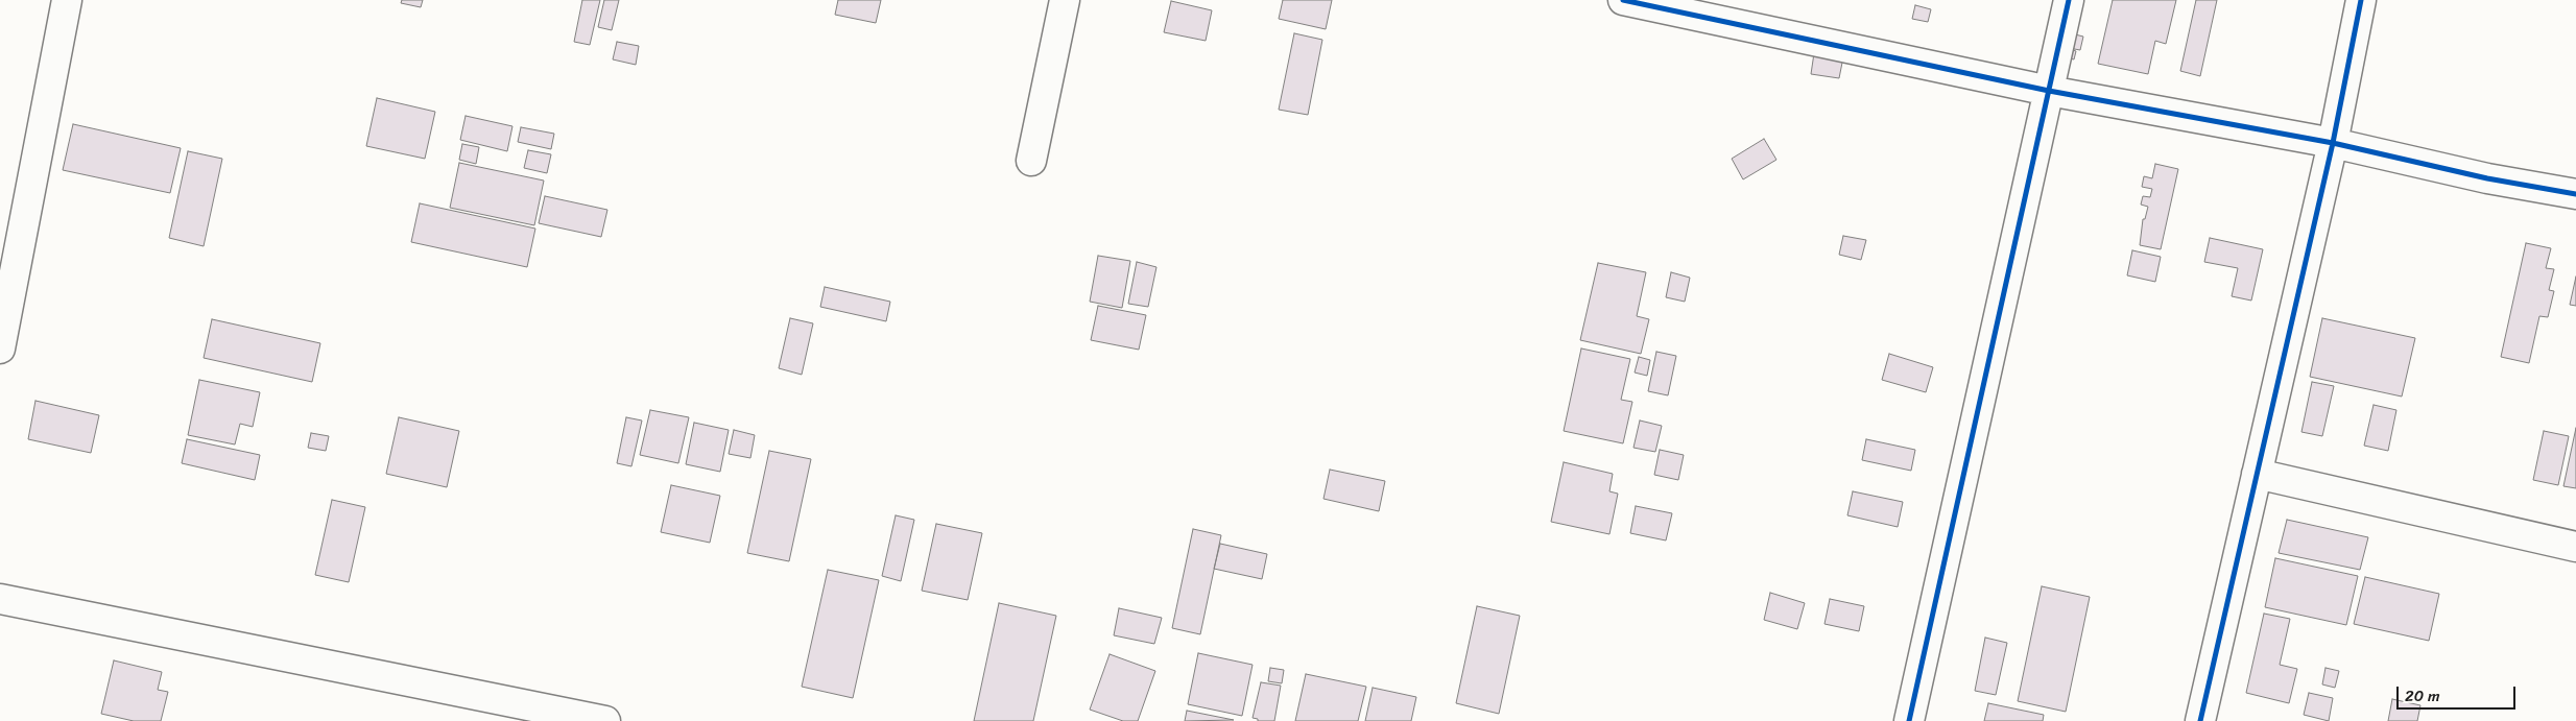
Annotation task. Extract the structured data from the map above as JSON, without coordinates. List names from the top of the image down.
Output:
{
  "scale_bar": "20 m"
}
